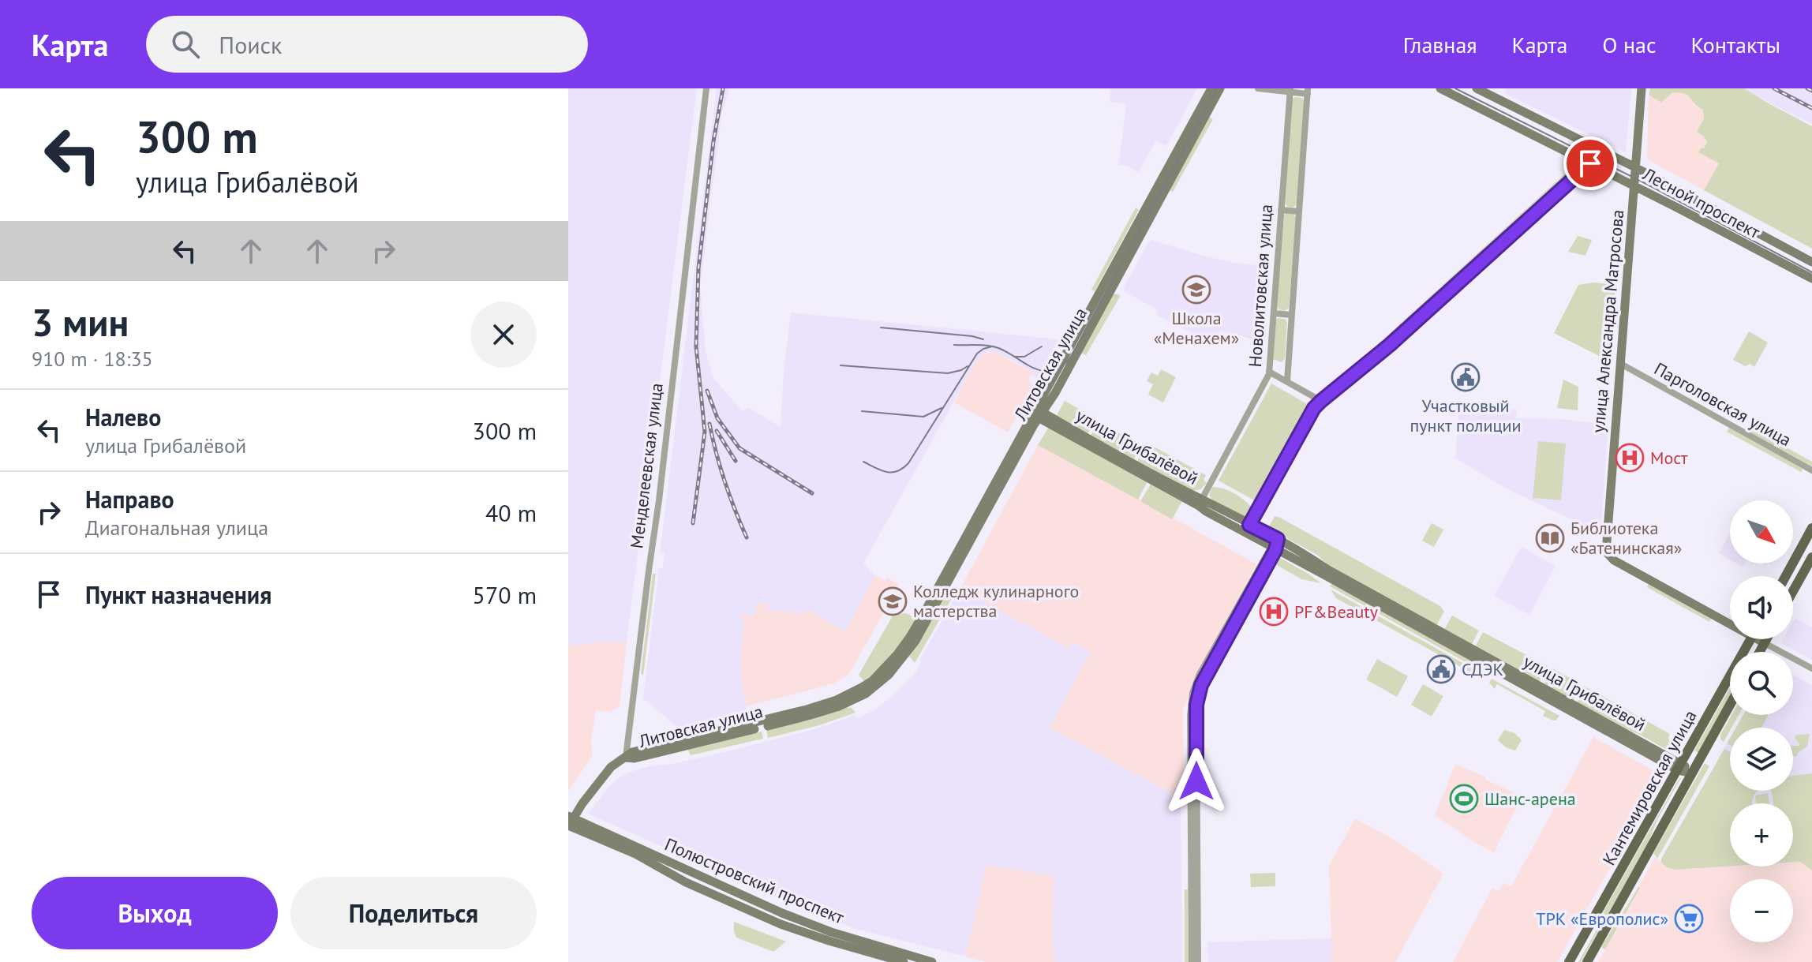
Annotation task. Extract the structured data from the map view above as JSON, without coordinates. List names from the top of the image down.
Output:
{
  "streets": {
    "main road": ["Кантемировская улица"],
    "street": [
      "Лесной проспект",
      "Новолитовская улица",
      "улица Александра Матросова",
      "Литовская улица",
      "Парголовская улица",
      "улица Грибалёвой",
      "Менделеевская улица",
      "Полюстровский проспект"
    ]
  },
  "crossings": [
    ["Лесной проспект", "улица Александра Матросова"],
    ["Новолитовская улица", "улица Грибалёвой"],
    ["улица Александра Матросова", "Парголовская улица"],
    ["Литовская улица", "улица Грибалёвой"],
    ["Литовская улица", "Менделеевская улица"],
    ["улица Грибалёвой", "Кантемировская улица"]
  ],
  "places": {
    "school or university": ["Школа «Менахем»", "Колледж кулинарного мастерства"],
    "public building": ["Участковый пункт полиции", "СДЭК"],
    "hospital": ["Мост", "PF&Beauty"],
    "library": ["Библиотека «Батенинская»"],
    "sports": ["Шанс-арена"],
    "supermarket": ["ТРК «Европолис»"]
  },
  "north": "bottom right",
  "page": {
    "header": "Карта",
    "search": "Поиск",
    "nav": [
      "Главная",
      "Карта",
      "О нас",
      "Контакты"
    ],
    "turn": ["300 m", "улица Грибалёвой"],
    "heading": ["3 мин", "910 m · 18:35"],
    "list": [
      {
        "name": "Налево",
        "note": "улица Грибалёвой",
        "value": "300 m"
      },
      {
        "name": "Направо",
        "note": "Диагональная улица",
        "value": "40 m"
      },
      {
        "name": "Пункт назначения",
        "value": "570 m"
      }
    ],
    "map_buttons": ["+", "−"],
    "buttons": ["Выход", "Поделиться"]
  }
}
